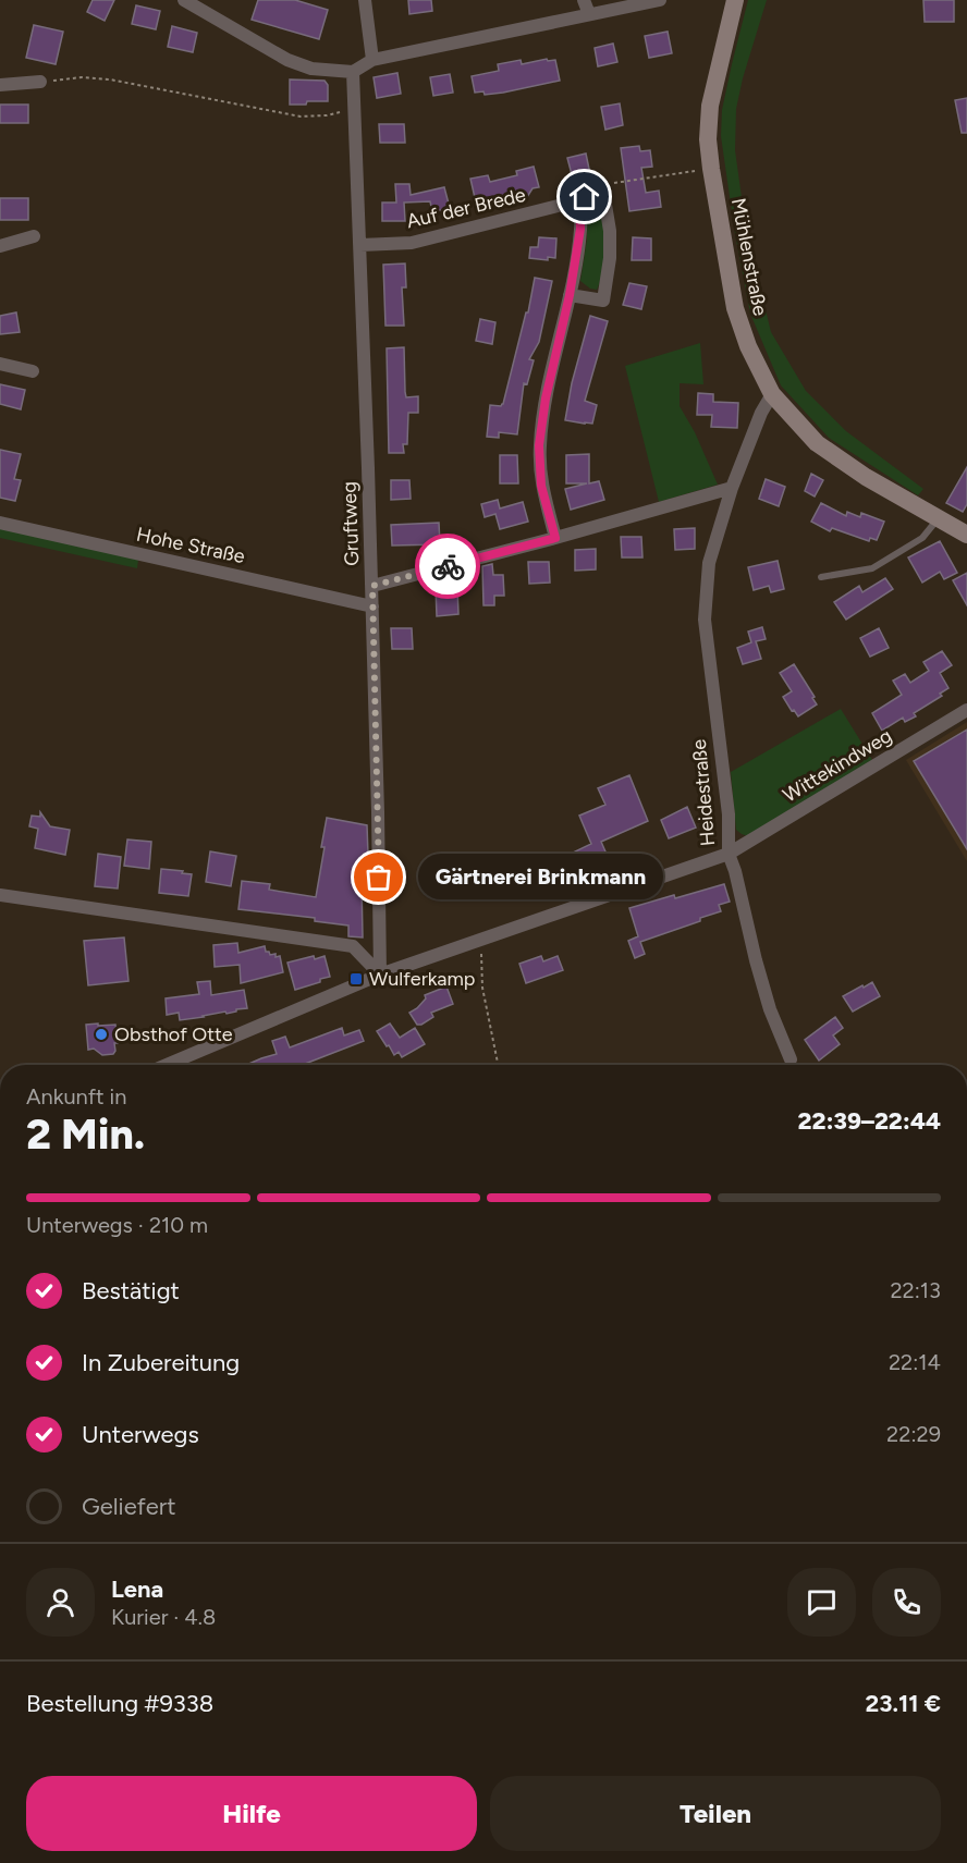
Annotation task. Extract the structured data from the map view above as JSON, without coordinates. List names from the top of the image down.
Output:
{
  "streets": {
    "street": [
      "Auf der Brede",
      "Mühlenstraße",
      "Gruftweg",
      "Hohe Straße",
      "Wittekindweg",
      "Heidestraße"
    ]
  },
  "crossings": [
    ["Auf der Brede", "Gruftweg"],
    ["Mühlenstraße", "Heidestraße"],
    ["Gruftweg", "Hohe Straße"],
    ["Gruftweg", "Heidestraße"],
    ["Wittekindweg", "Heidestraße"]
  ],
  "places": {
    "other": ["Gärtnerei Brinkmann", "Obsthof Otte"],
    "transit": ["Wulferkamp"]
  },
  "page": {
    "bubble": "Gärtnerei Brinkmann",
    "heading": ["2 Min.", "Ankunft in", "22:39–22:44"],
    "panel": [
      "Lena",
      "Kurier · 4.8",
      "Bestellung #9338",
      "23.11 €"
    ],
    "bar": "Unterwegs · 210 m",
    "list": [
      ["Bestätigt", "22:13"],
      ["In Zubereitung", "22:14"],
      ["Unterwegs", "22:29"],
      "Geliefert"
    ],
    "buttons": ["Hilfe", "Teilen"]
  }
}
